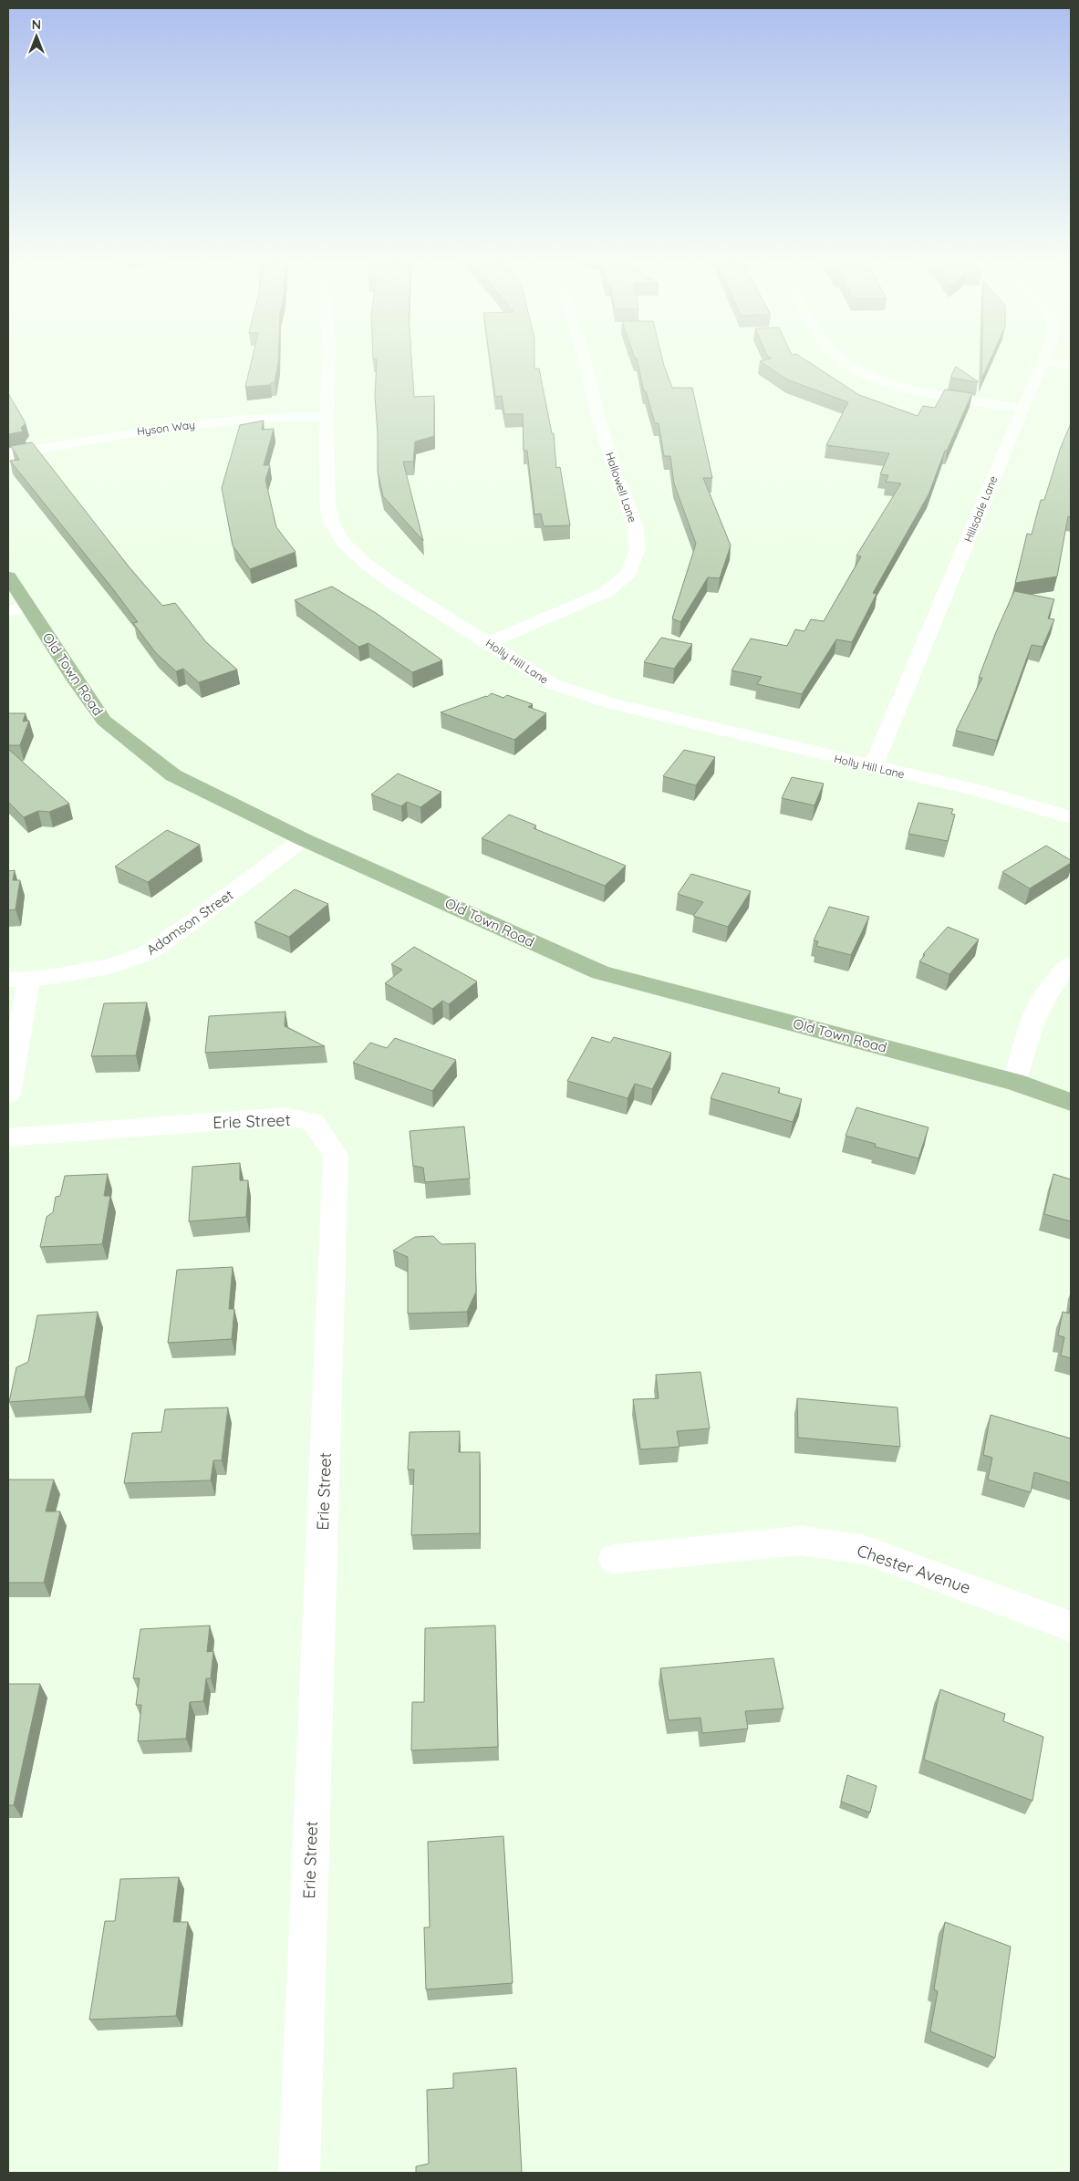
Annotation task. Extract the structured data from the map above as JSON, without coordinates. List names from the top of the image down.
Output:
{
  "streets": {
    "main road": ["Old Town Road"],
    "street": [
      "Hyson Way",
      "Hallowell Lane",
      "Hillsdale Lane",
      "Holly Hill Lane",
      "Adamson Street",
      "Erie Street",
      "Chester Avenue"
    ]
  },
  "crossings": [
    ["Hyson Way", "Holly Hill Lane"],
    ["Hallowell Lane", "Holly Hill Lane"],
    ["Hillsdale Lane", "Holly Hill Lane"],
    ["Old Town Road", "Adamson Street"]
  ],
  "north": "top"
}
